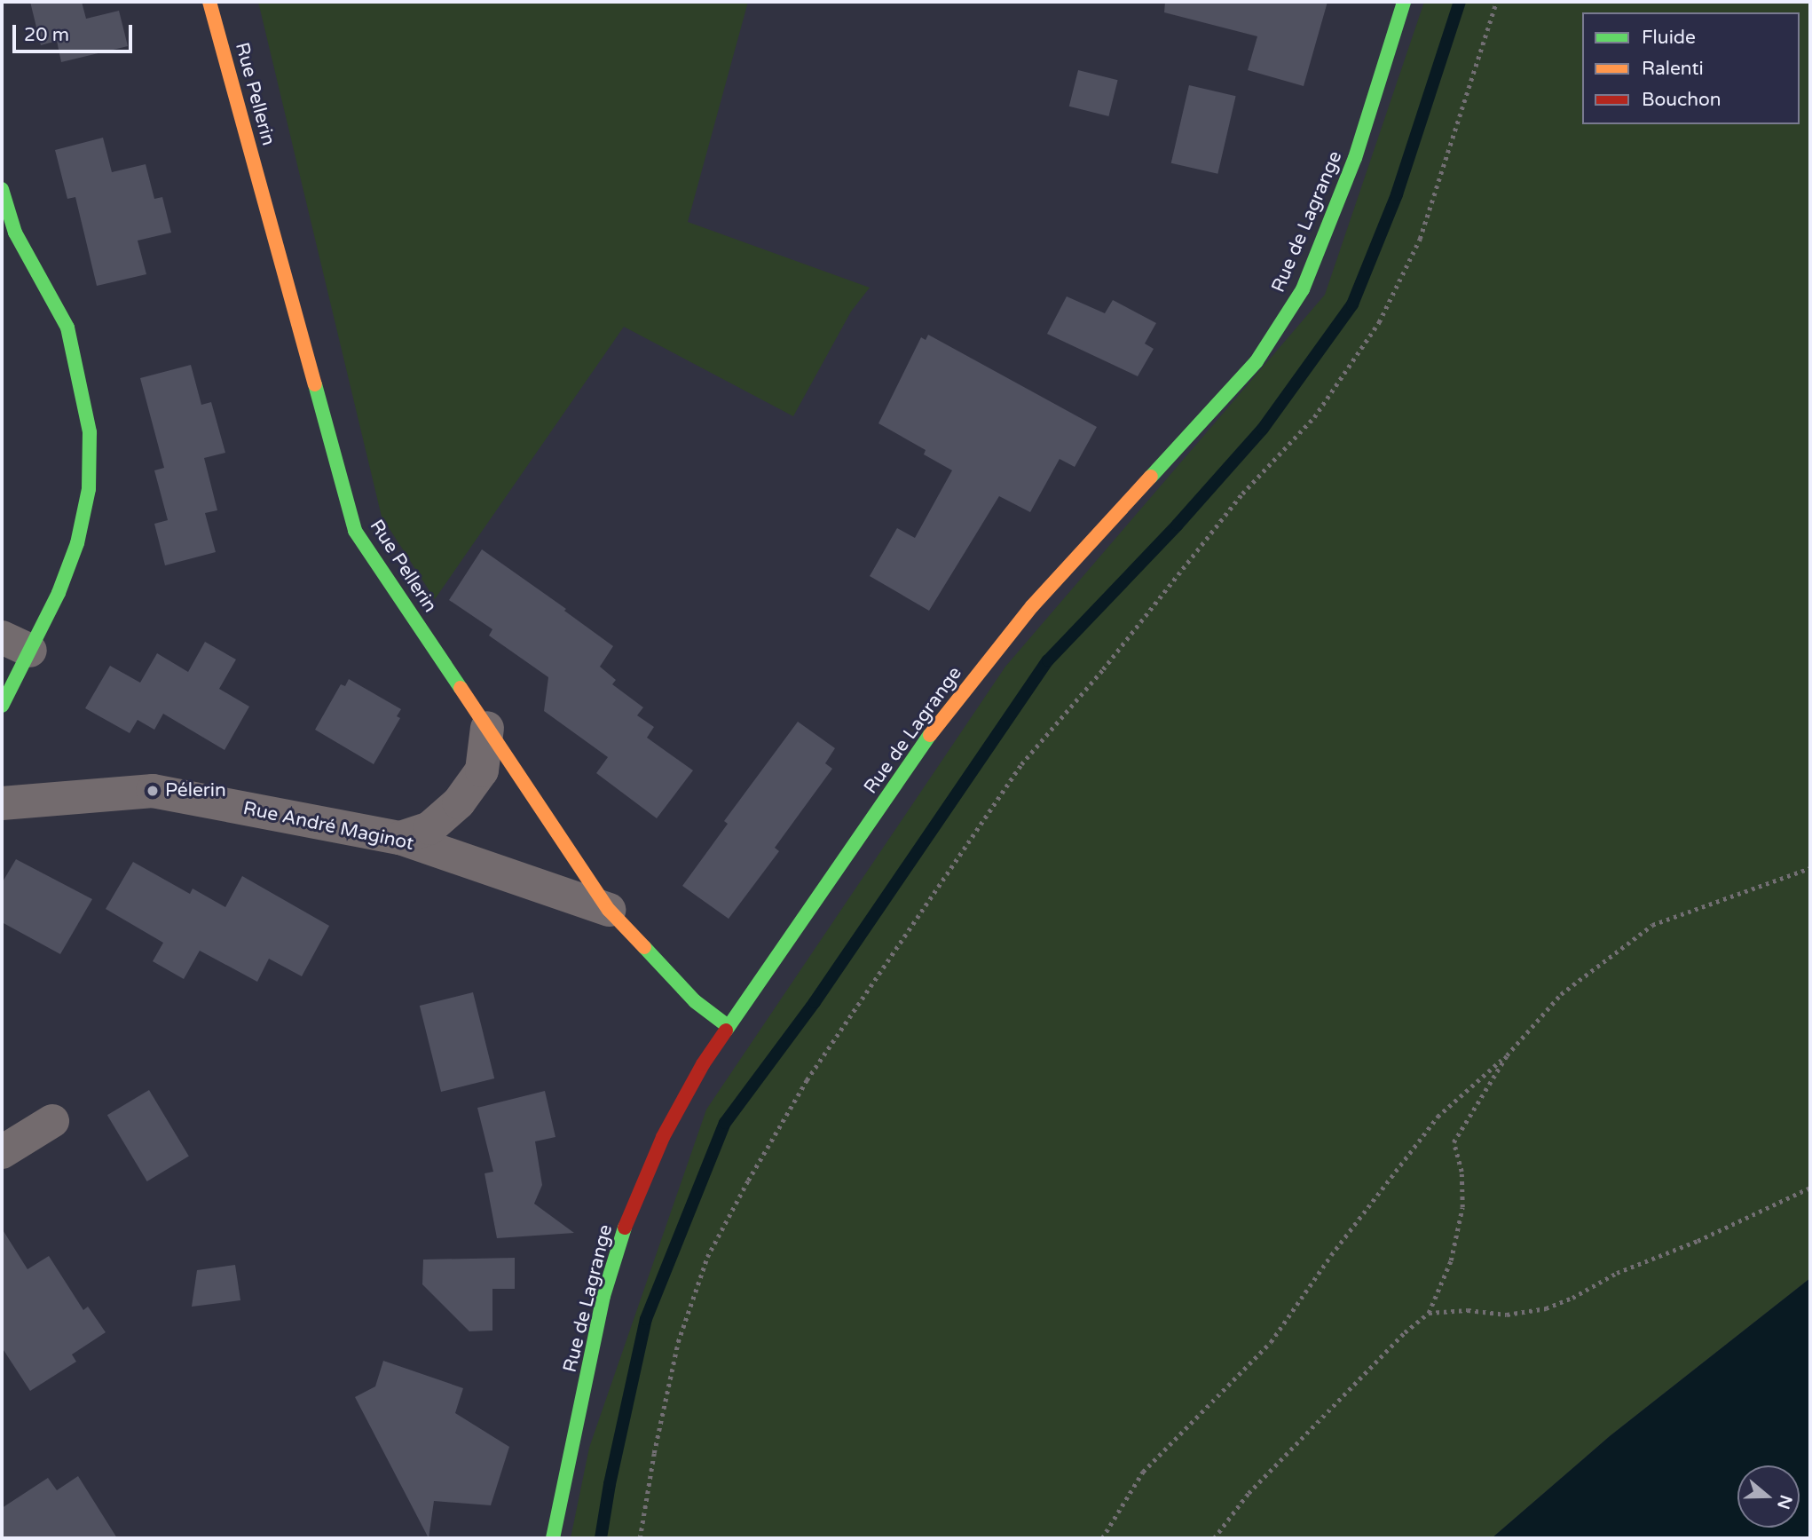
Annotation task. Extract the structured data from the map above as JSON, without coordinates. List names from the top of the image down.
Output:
{
  "streets": {
    "street": ["Rue Pellerin", "Rue de Lagrange", "Rue André Maginot"]
  },
  "crossings": [
    ["Rue Pellerin", "Rue de Lagrange"],
    ["Rue Pellerin", "Rue André Maginot"]
  ],
  "places": ["Pélerin"],
  "legend": ["Fluide", "Ralenti", "Bouchon"],
  "scale_bar": "20 m",
  "north": "right"
}
